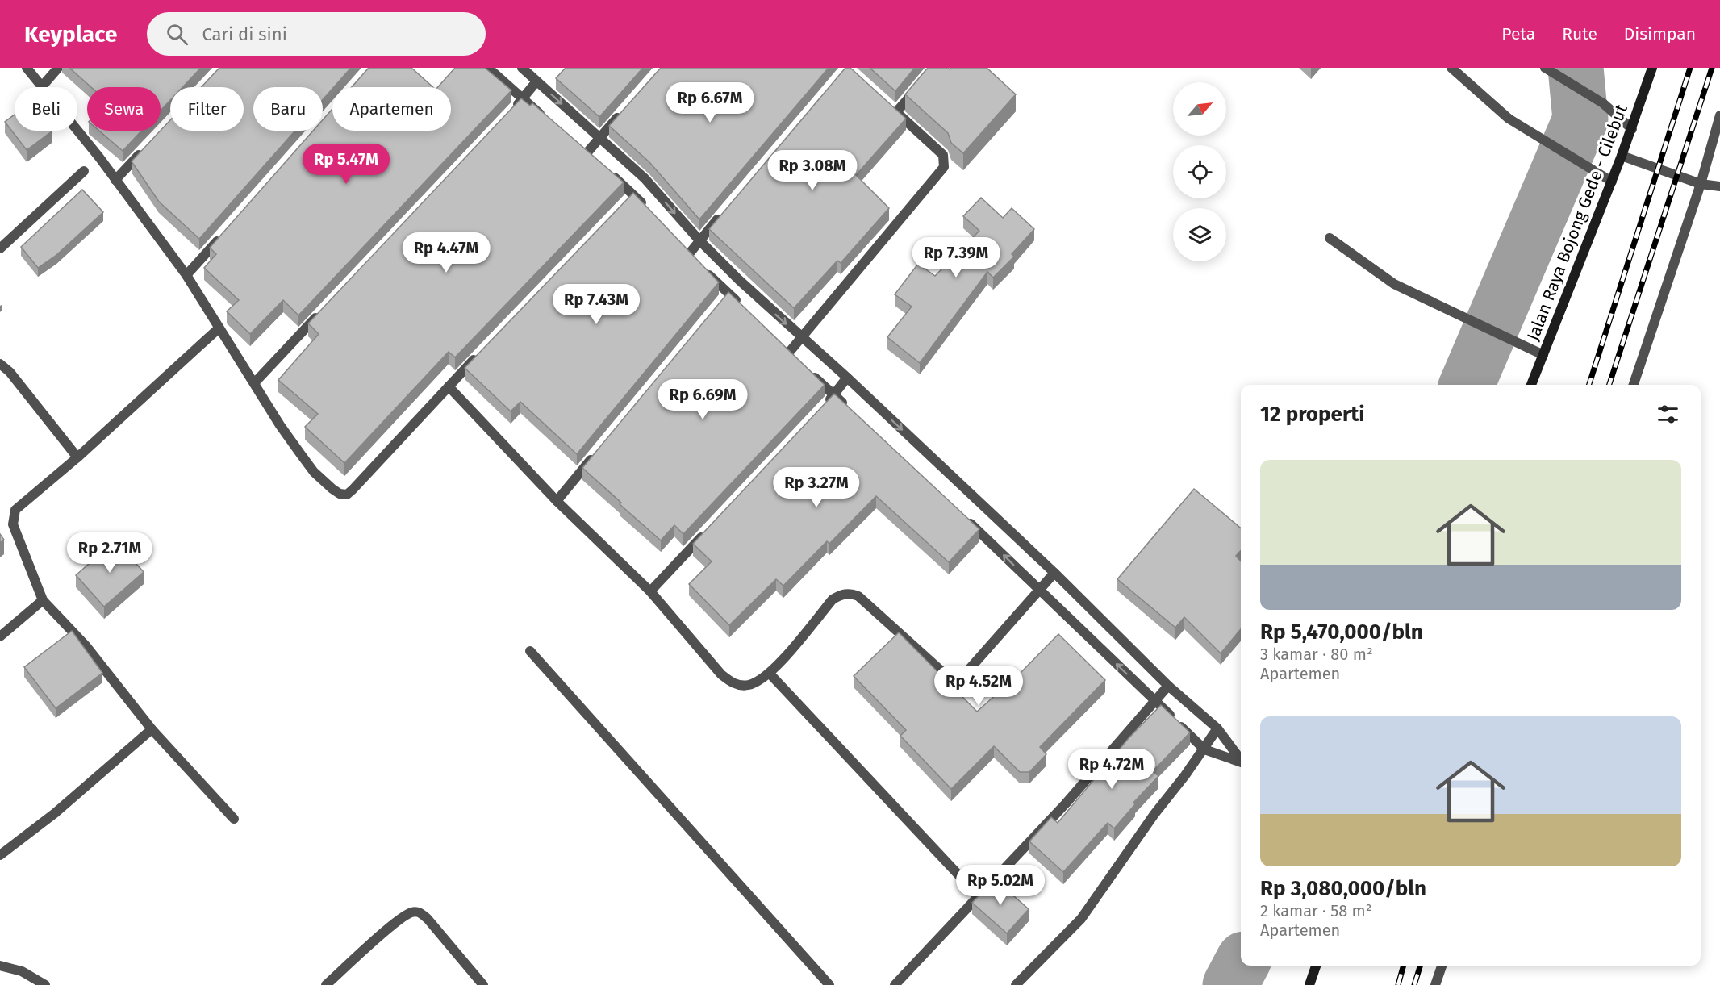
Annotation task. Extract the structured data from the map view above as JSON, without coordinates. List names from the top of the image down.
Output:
{
  "streets": {
    "main road": ["Jalan Raya Bojong Gede - Cilebut"]
  },
  "north": "top right",
  "page": {
    "header": "Keyplace",
    "search": "Cari di sini",
    "nav": ["Peta", "Rute", "Disimpan"],
    "price": [
      "Rp 6.67M",
      "Rp 5.47M",
      "Rp 3.08M",
      "Rp 4.47M",
      "Rp 7.39M",
      "Rp 7.43M",
      "Rp 6.69M",
      "Rp 3.27M",
      "Rp 2.71M",
      "Rp 4.52M",
      "Rp 4.72M",
      "Rp 5.02M"
    ],
    "chip": [
      "Beli",
      "Sewa",
      "Filter",
      "Baru",
      "Apartemen"
    ],
    "heading": "12 properti",
    "list": [
      {
        "name": "Rp 5,470,000/bln",
        "note": "3 kamar · 80 m² · Apartemen"
      },
      {
        "name": "Rp 3,080,000/bln",
        "note": "2 kamar · 58 m² · Apartemen"
      }
    ]
  }
}
